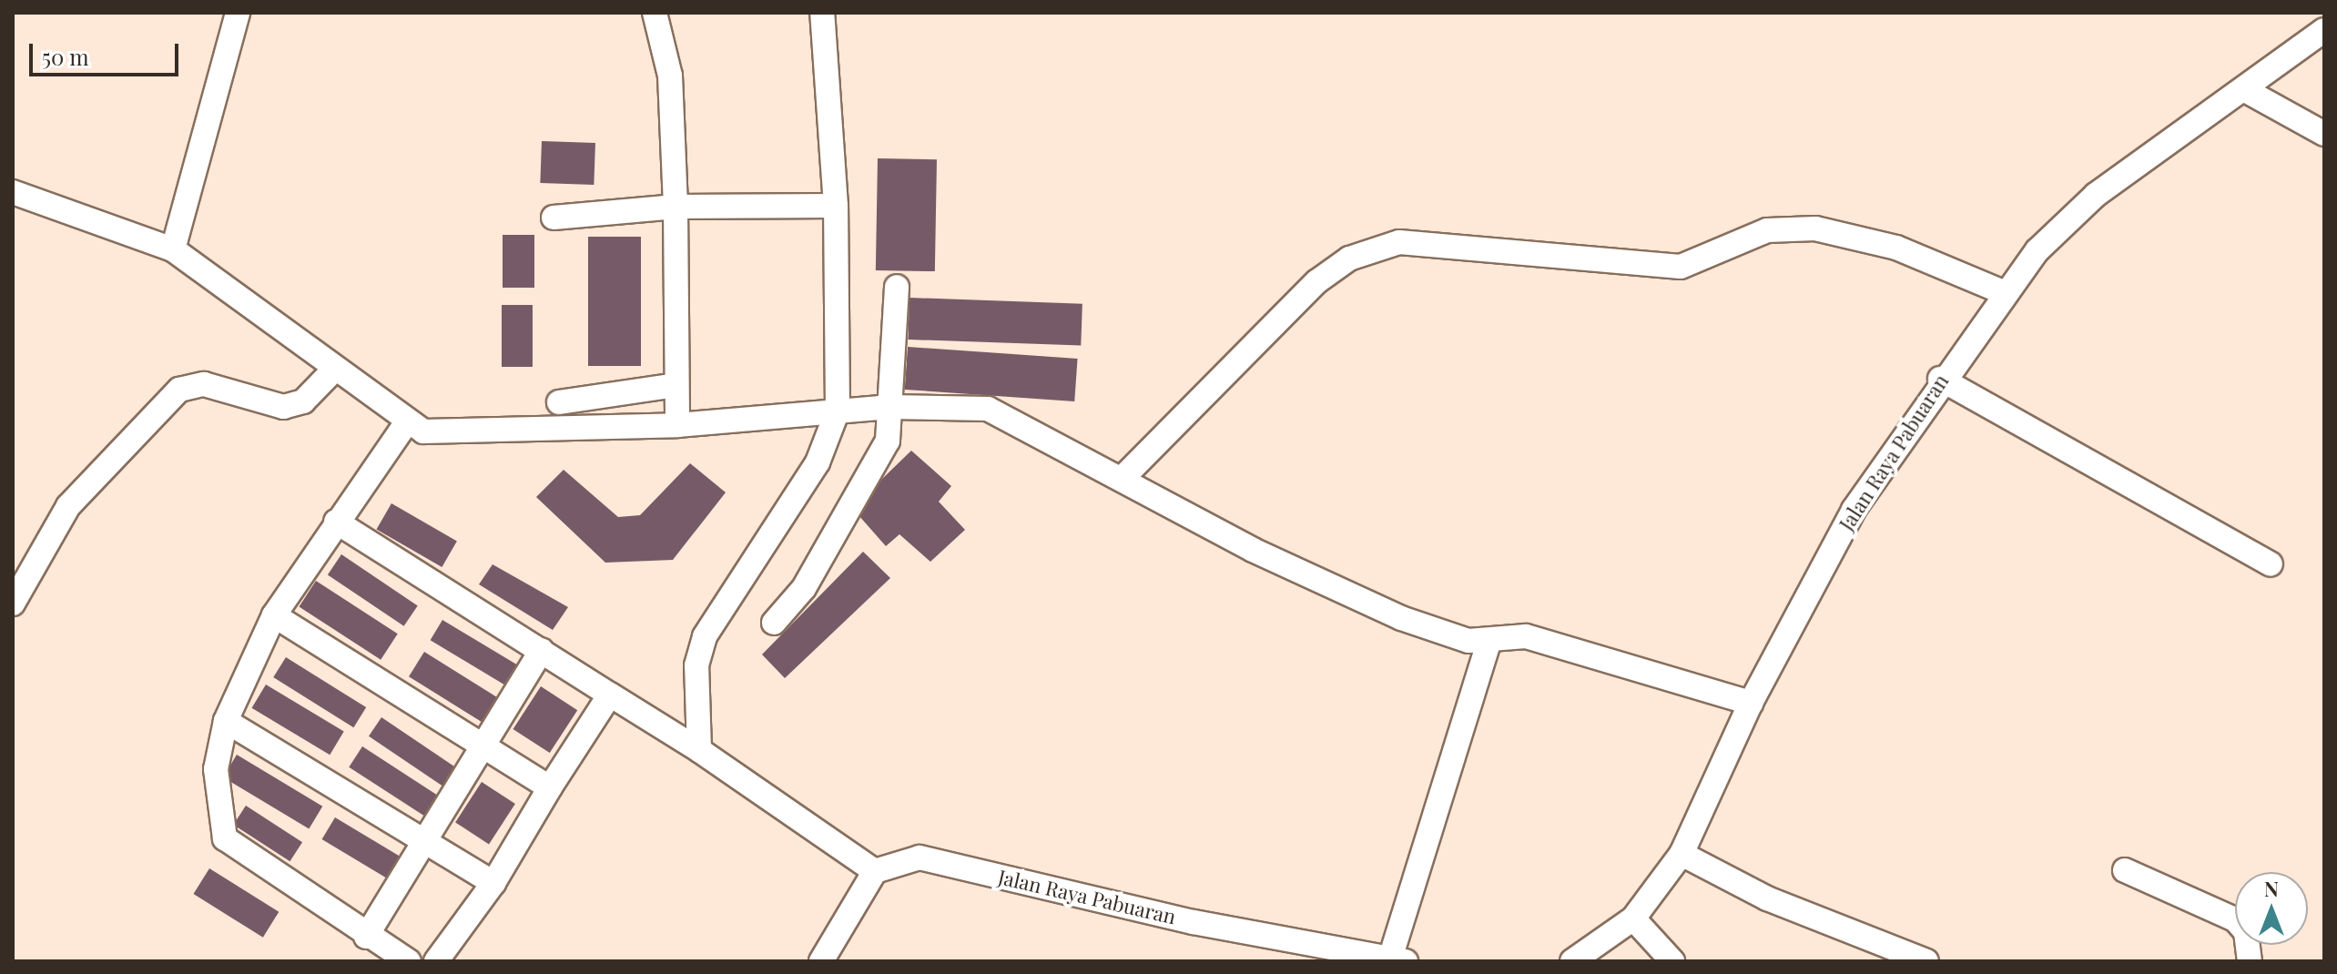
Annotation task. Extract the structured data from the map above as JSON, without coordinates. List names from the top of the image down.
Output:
{
  "streets": {
    "street": ["Jalan Raya Pabuaran"]
  },
  "scale_bar": "50 m",
  "north": "top"
}
